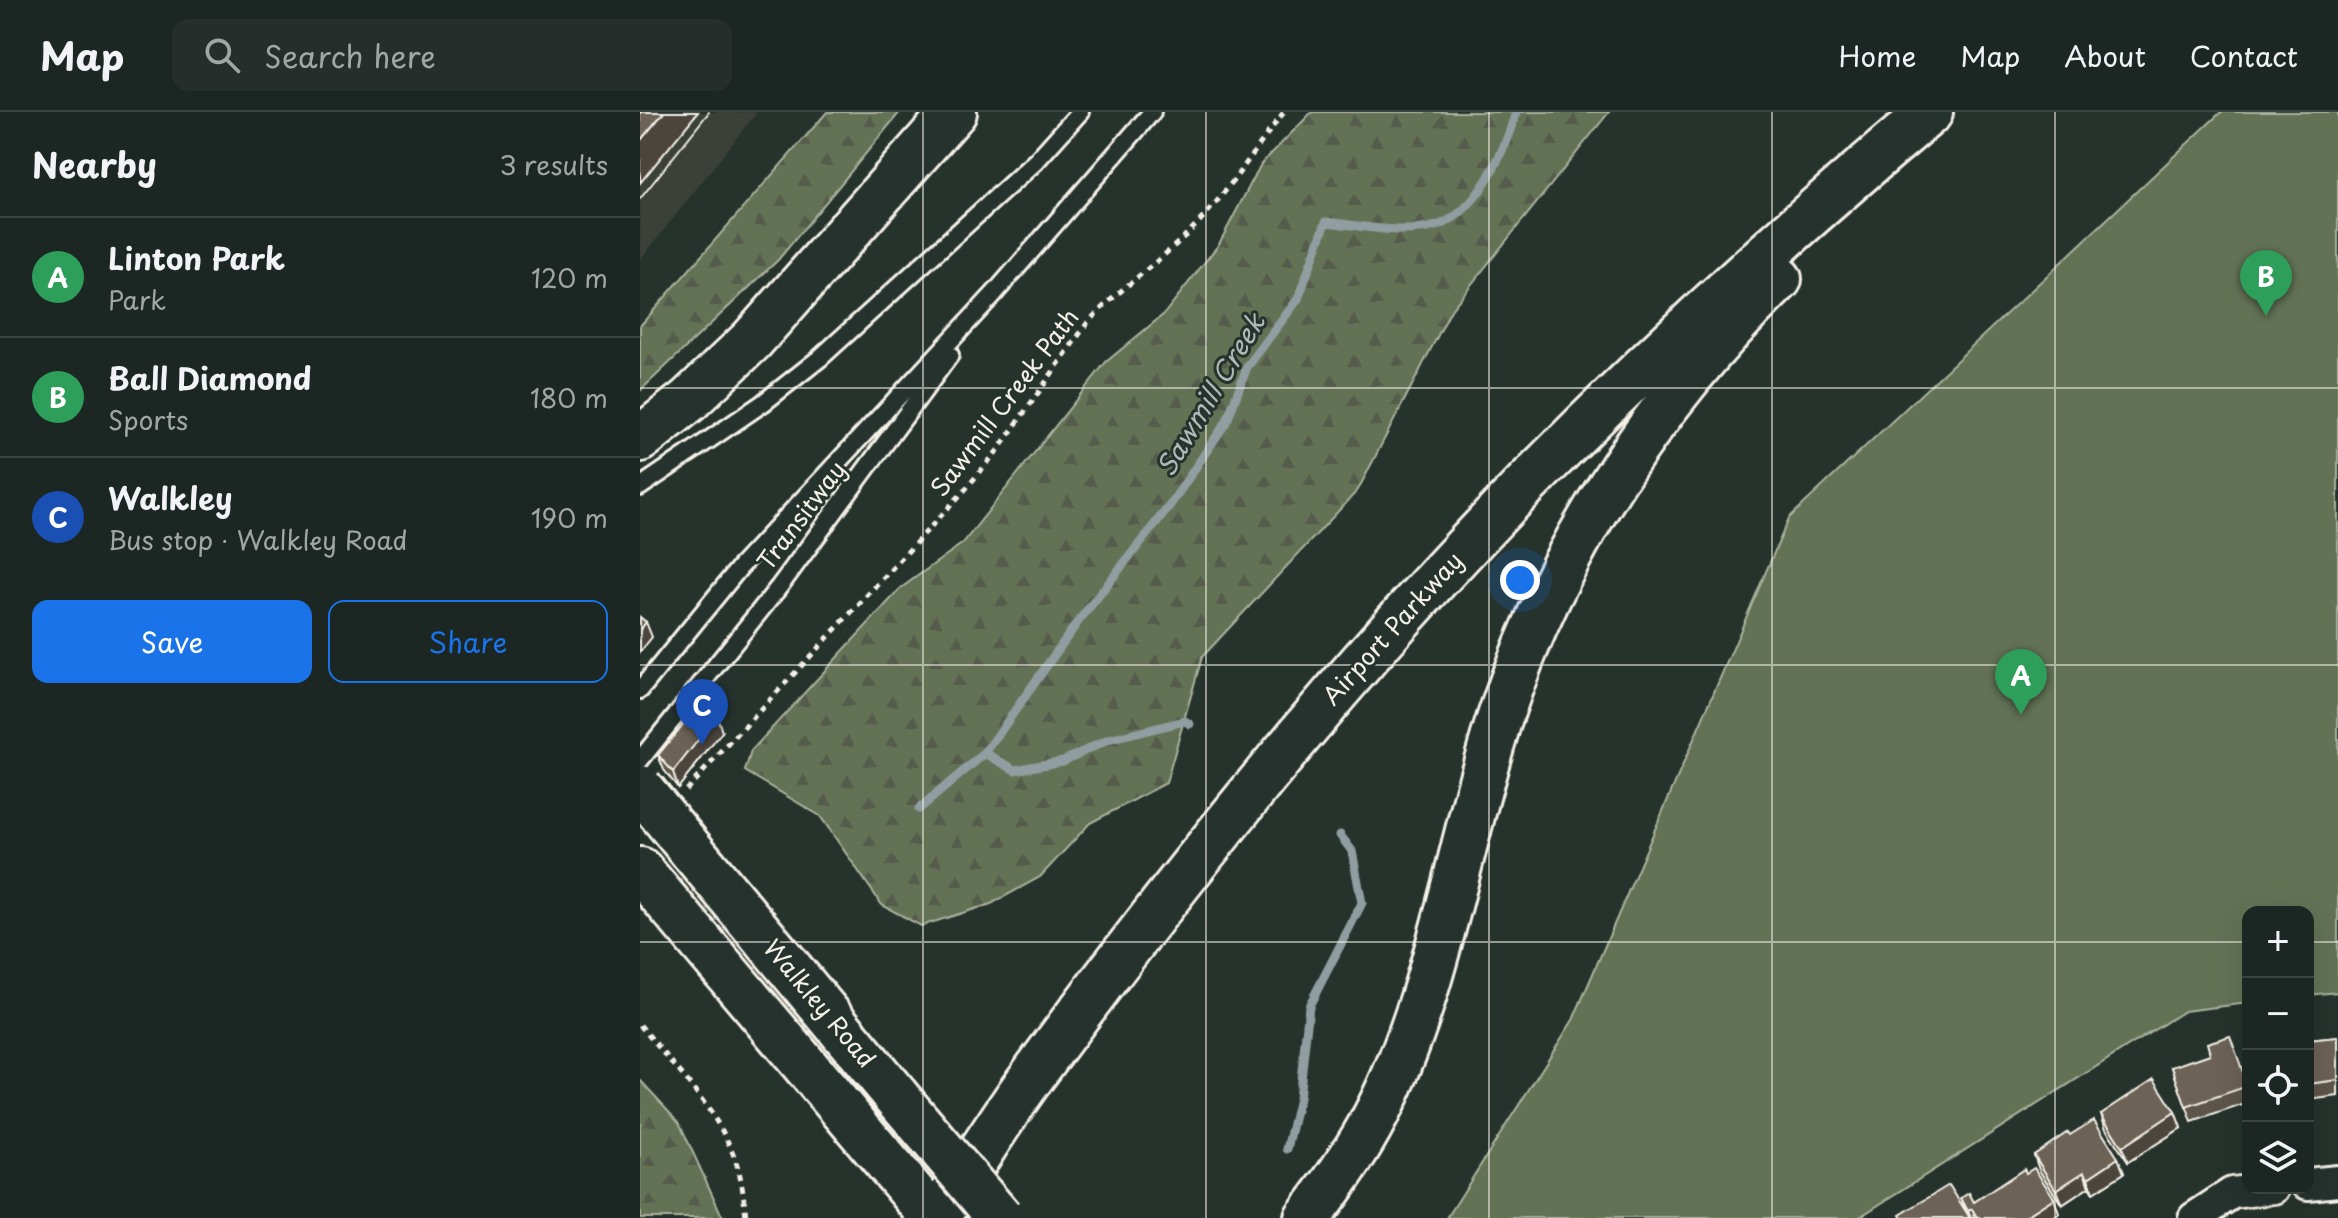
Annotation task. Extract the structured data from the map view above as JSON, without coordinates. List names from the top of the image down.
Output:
{
  "streets": {
    "main road": ["Airport Parkway", "Walkley Road"],
    "lane": ["Transitway"],
    "path": ["Sawmill Creek Path"]
  },
  "crossings": [
    ["Airport Parkway", "Walkley Road"]
  ],
  "water": ["Sawmill Creek"],
  "page": {
    "header": "Map",
    "search": "Search here",
    "nav": [
      "Home",
      "Map",
      "About",
      "Contact"
    ],
    "heading": ["Nearby", "3 results"],
    "list": [
      {
        "mark": "A",
        "name": "Linton Park",
        "note": "Park",
        "value": "120 m"
      },
      {
        "mark": "B",
        "name": "Ball Diamond",
        "note": "Sports",
        "value": "180 m"
      },
      {
        "mark": "C",
        "name": "Walkley",
        "note": "Bus stop · Walkley Road",
        "value": "190 m"
      }
    ],
    "pins": ["B", "A", "C"],
    "buttons": ["Save", "Share"],
    "map_buttons": ["+", "−"]
  }
}
